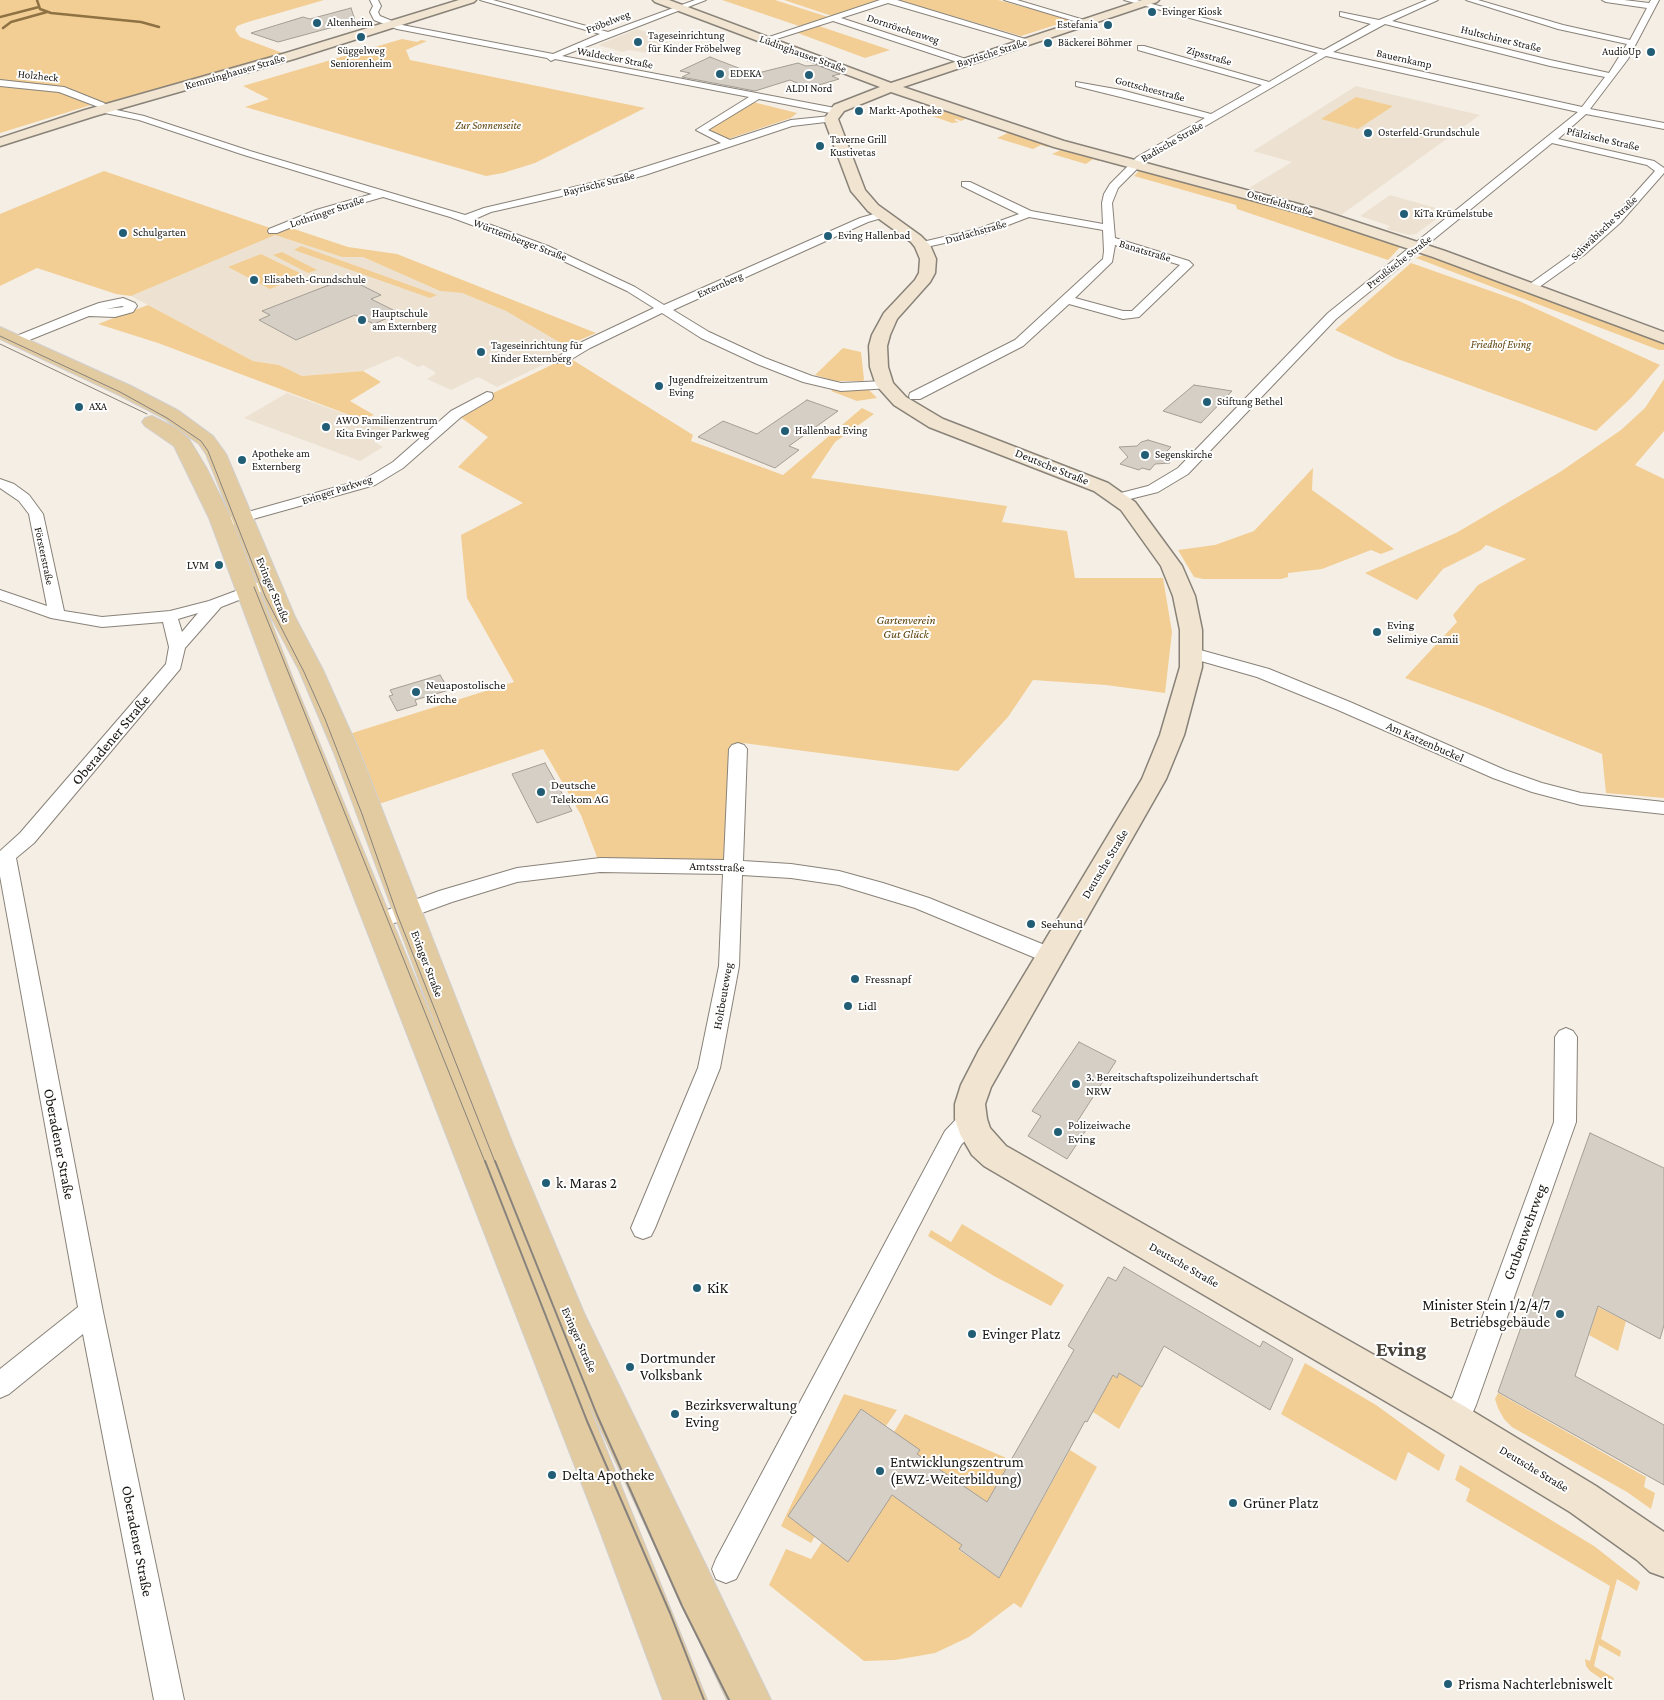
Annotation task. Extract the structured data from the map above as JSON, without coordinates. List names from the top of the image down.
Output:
{
  "streets": {
    "main road": ["Evinger Straße"],
    "street": [
      "Fröbelweg",
      "Dornröschenweg",
      "Hultschiner Straße",
      "Bayrische Straße",
      "Lüdinghauser Straße",
      "Zipsstraße",
      "Waldecker Straße",
      "Bauernkamp",
      "Kemminghauser Straße",
      "Holzheck",
      "Gottscheestraße",
      "Pfälzische Straße",
      "Badische Straße",
      "Osterfeldstraße",
      "Lothringer Straße",
      "Schwäbische Straße",
      "Durlachstraße",
      "Württemberger Straße",
      "Banatstraße",
      "Preußische Straße",
      "Externberg",
      "Deutsche Straße",
      "Evinger Parkweg",
      "Försterstraße",
      "Oberadener Straße",
      "Am Katzenbuckel",
      "Amtsstraße",
      "Holtbeuteweg",
      "Grubenwehrweg"
    ]
  },
  "crossings": [
    ["Fröbelweg", "Lüdinghauser Straße"],
    ["Fröbelweg", "Waldecker Straße"],
    ["Dornröschenweg", "Bayrische Straße"],
    ["Hultschiner Straße", "Badische Straße"],
    ["Hultschiner Straße", "Preußische Straße"],
    ["Bayrische Straße", "Lüdinghauser Straße"],
    ["Bayrische Straße", "Waldecker Straße"],
    ["Bayrische Straße", "Bauernkamp"],
    ["Bayrische Straße", "Osterfeldstraße"],
    ["Bayrische Straße", "Württemberger Straße"],
    ["Lüdinghauser Straße", "Osterfeldstraße"],
    ["Zipsstraße", "Badische Straße"],
    ["Waldecker Straße", "Kemminghauser Straße"],
    ["Bauernkamp", "Badische Straße"],
    ["Bauernkamp", "Preußische Straße"],
    ["Kemminghauser Straße", "Holzheck"],
    ["Kemminghauser Straße", "Württemberger Straße"],
    ["Holzheck", "Württemberger Straße"],
    ["Gottscheestraße", "Badische Straße"],
    ["Pfälzische Straße", "Schwäbische Straße"],
    ["Pfälzische Straße", "Preußische Straße"],
    ["Badische Straße", "Osterfeldstraße"],
    ["Badische Straße", "Durlachstraße"],
    ["Badische Straße", "Banatstraße"],
    ["Osterfeldstraße", "Schwäbische Straße"],
    ["Osterfeldstraße", "Preußische Straße"],
    ["Lothringer Straße", "Württemberger Straße"],
    ["Durlachstraße", "Banatstraße"],
    ["Württemberger Straße", "Externberg"],
    ["Württemberger Straße", "Deutsche Straße"],
    ["Preußische Straße", "Deutsche Straße"],
    ["Deutsche Straße", "Am Katzenbuckel"],
    ["Deutsche Straße", "Amtsstraße"],
    ["Deutsche Straße", "Grubenwehrweg"],
    ["Evinger Parkweg", "Evinger Straße"],
    ["Evinger Straße", "Oberadener Straße"],
    ["Evinger Straße", "Amtsstraße"],
    ["Amtsstraße", "Holtbeuteweg"]
  ],
  "districts": ["Eving"],
  "parks": ["Zur Sonnenseite", "Friedhof Eving", "Gartenverein Gut Glück"],
  "places": [
    "Evinger Kiosk",
    "Altenheim",
    "Estefania",
    "Süggelweg Seniorenheim",
    "Tageseinrichtung für Kinder Fröbelweg",
    "Bäckerei Böhmer",
    "AudioUp",
    "EDEKA",
    "ALDI Nord",
    "Markt-Apotheke",
    "Osterfeld-Grundschule",
    "Taverne Grill Kustivetas",
    "KiTa Krümelstube",
    "Schulgarten",
    "Eving Hallenbad",
    "Elisabeth-Grundschule",
    "Hauptschule am Externberg",
    "Tageseinrichtung für Kinder Externberg",
    "Jugendfreizeitzentrum Eving",
    "Stiftung Bethel",
    "AXA",
    "AWO Familienzentrum Kita Evinger Parkweg",
    "Hallenbad Eving",
    "Segenskirche",
    "Apotheke am Externberg",
    "LVM",
    "Eving Selimiye Camii",
    "Neuapostolische Kirche",
    "Deutsche Telekom AG",
    "Seehund",
    "Fressnapf",
    "Lidl",
    "3. Bereitschaftspolizeihundertschaft NRW",
    "Polizeiwache Eving",
    "k. Maras 2",
    "KiK",
    "Minister Stein 1/2/4/7 Betriebsgebäude",
    "Evinger Platz",
    "Dortmunder Volksbank",
    "Bezirksverwaltung Eving",
    "Entwicklungszentrum (EWZ-Weiterbildung)",
    "Delta Apotheke",
    "Grüner Platz",
    "Prisma Nachterlebniswelt"
  ]
}
